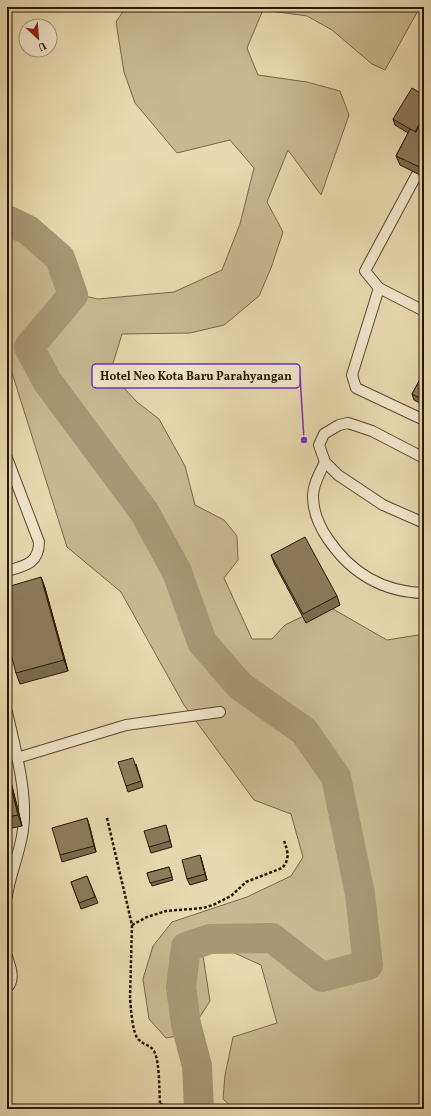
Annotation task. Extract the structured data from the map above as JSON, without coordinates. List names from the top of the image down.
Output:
{
  "places": ["Hotel Neo Kota Baru Parahyangan"],
  "north": "bottom right"
}
